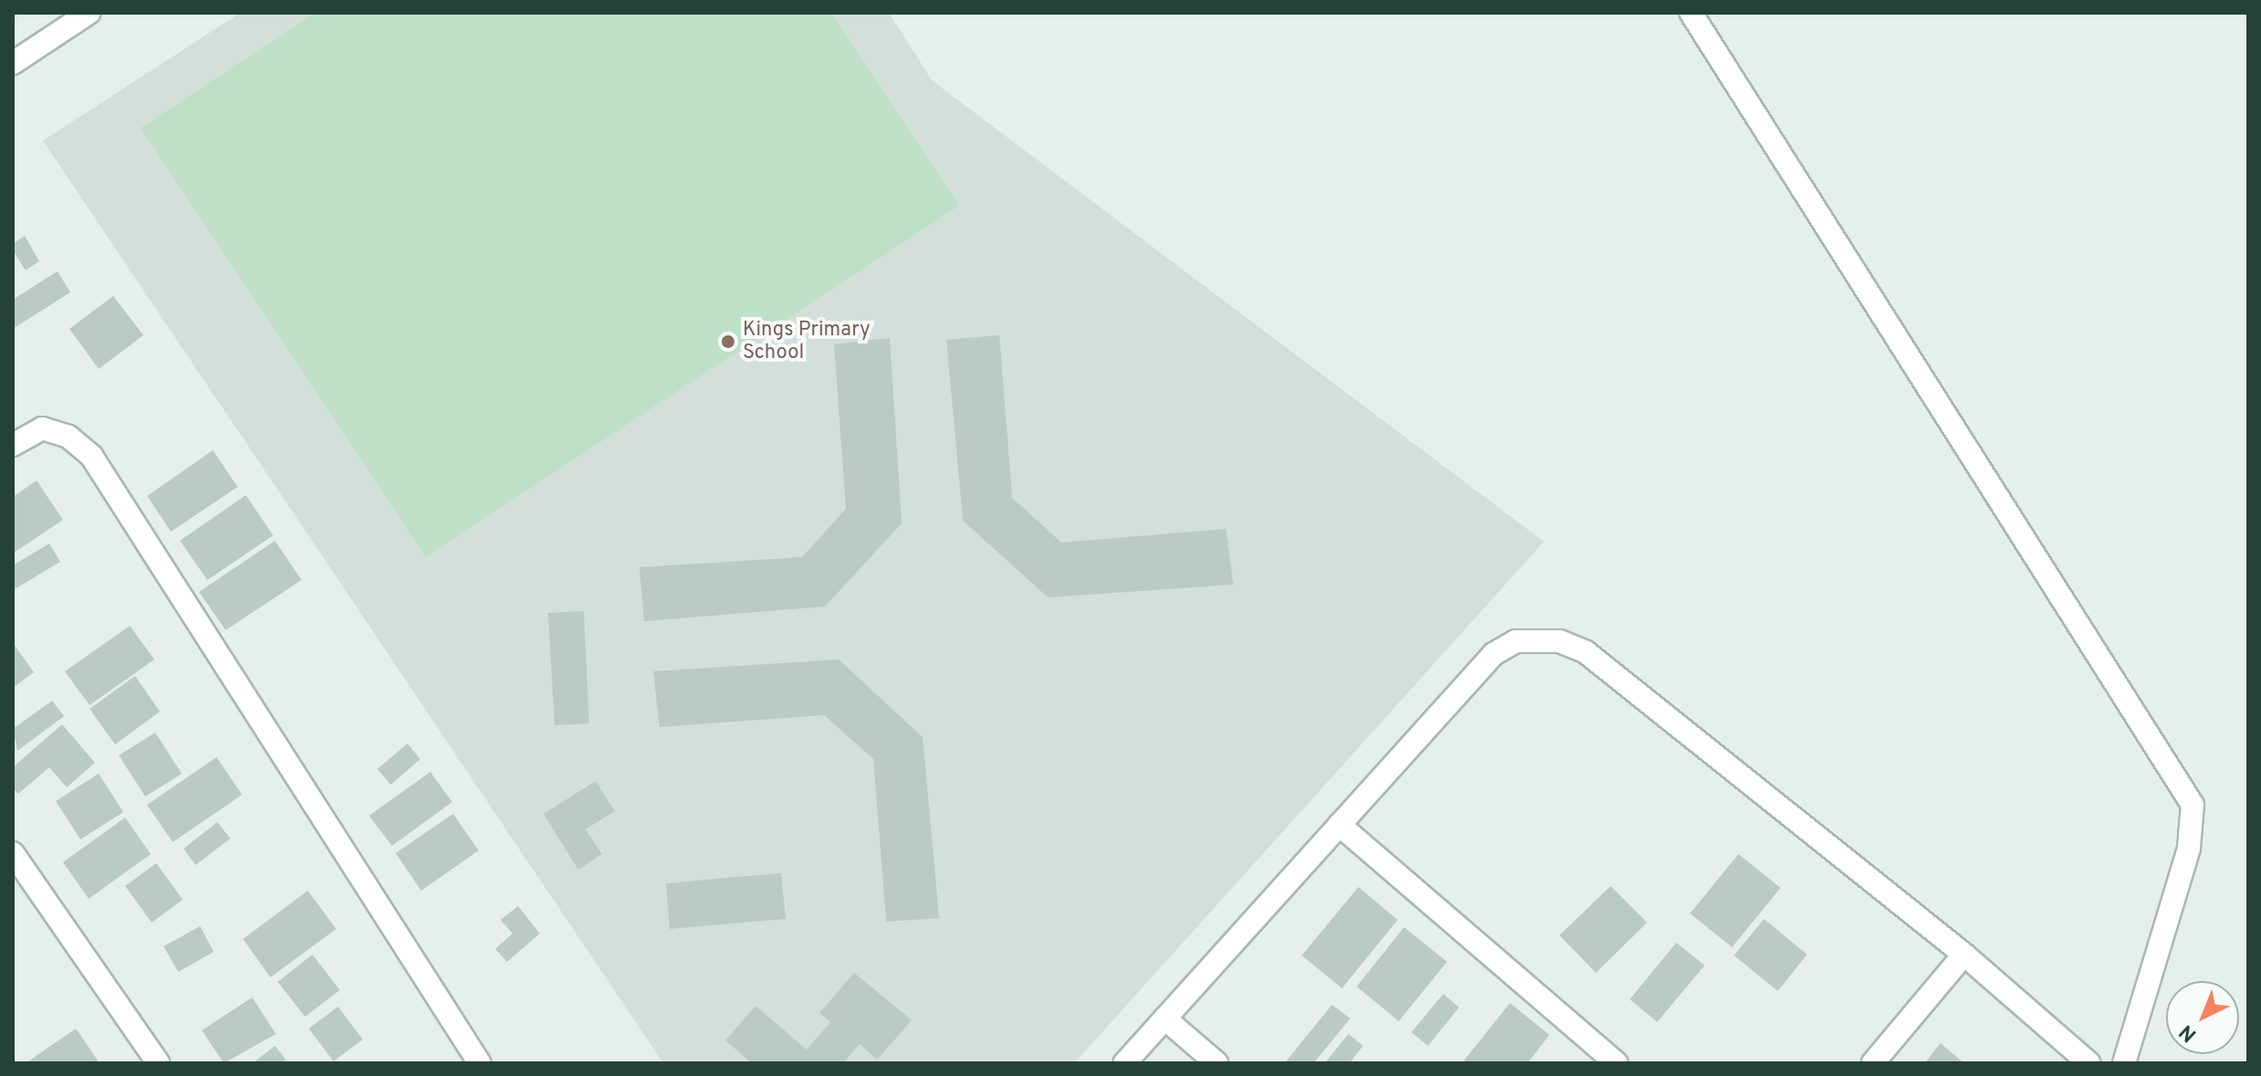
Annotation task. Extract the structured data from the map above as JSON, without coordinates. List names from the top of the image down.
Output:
{
  "places": ["Kings Primary School"],
  "north": "bottom left"
}
